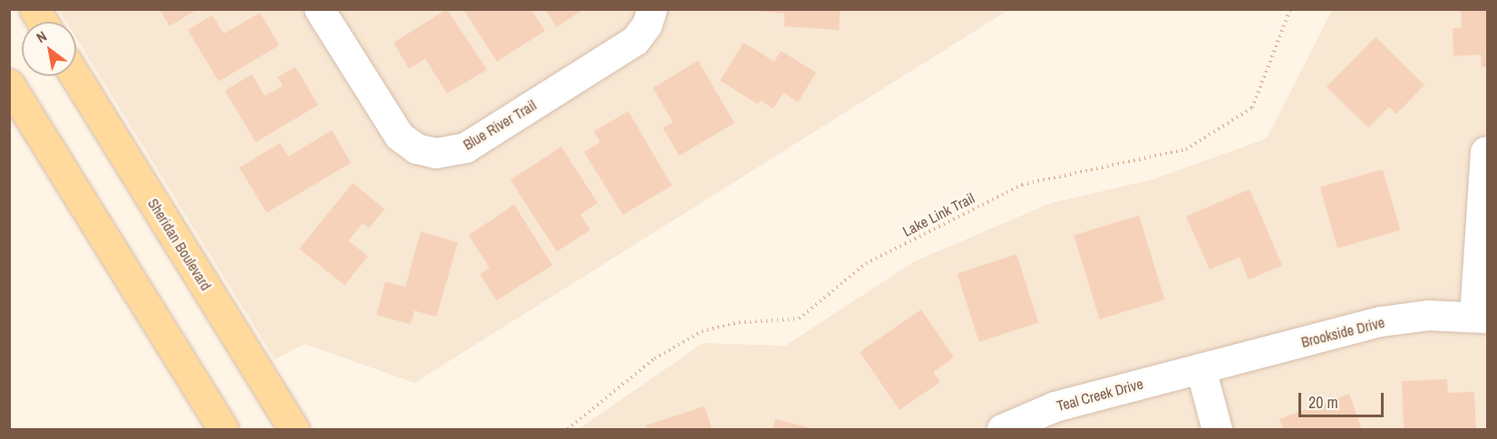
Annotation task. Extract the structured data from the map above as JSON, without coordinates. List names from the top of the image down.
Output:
{
  "streets": {
    "main road": ["Sheridan Boulevard"],
    "street": ["Blue River Trail", "Brookside Drive", "Teal Creek Drive"],
    "path": ["Lake Link Trail"]
  },
  "crossings": [
    ["Brookside Drive", "Teal Creek Drive"]
  ],
  "scale_bar": "20 m",
  "north": "top left"
}
